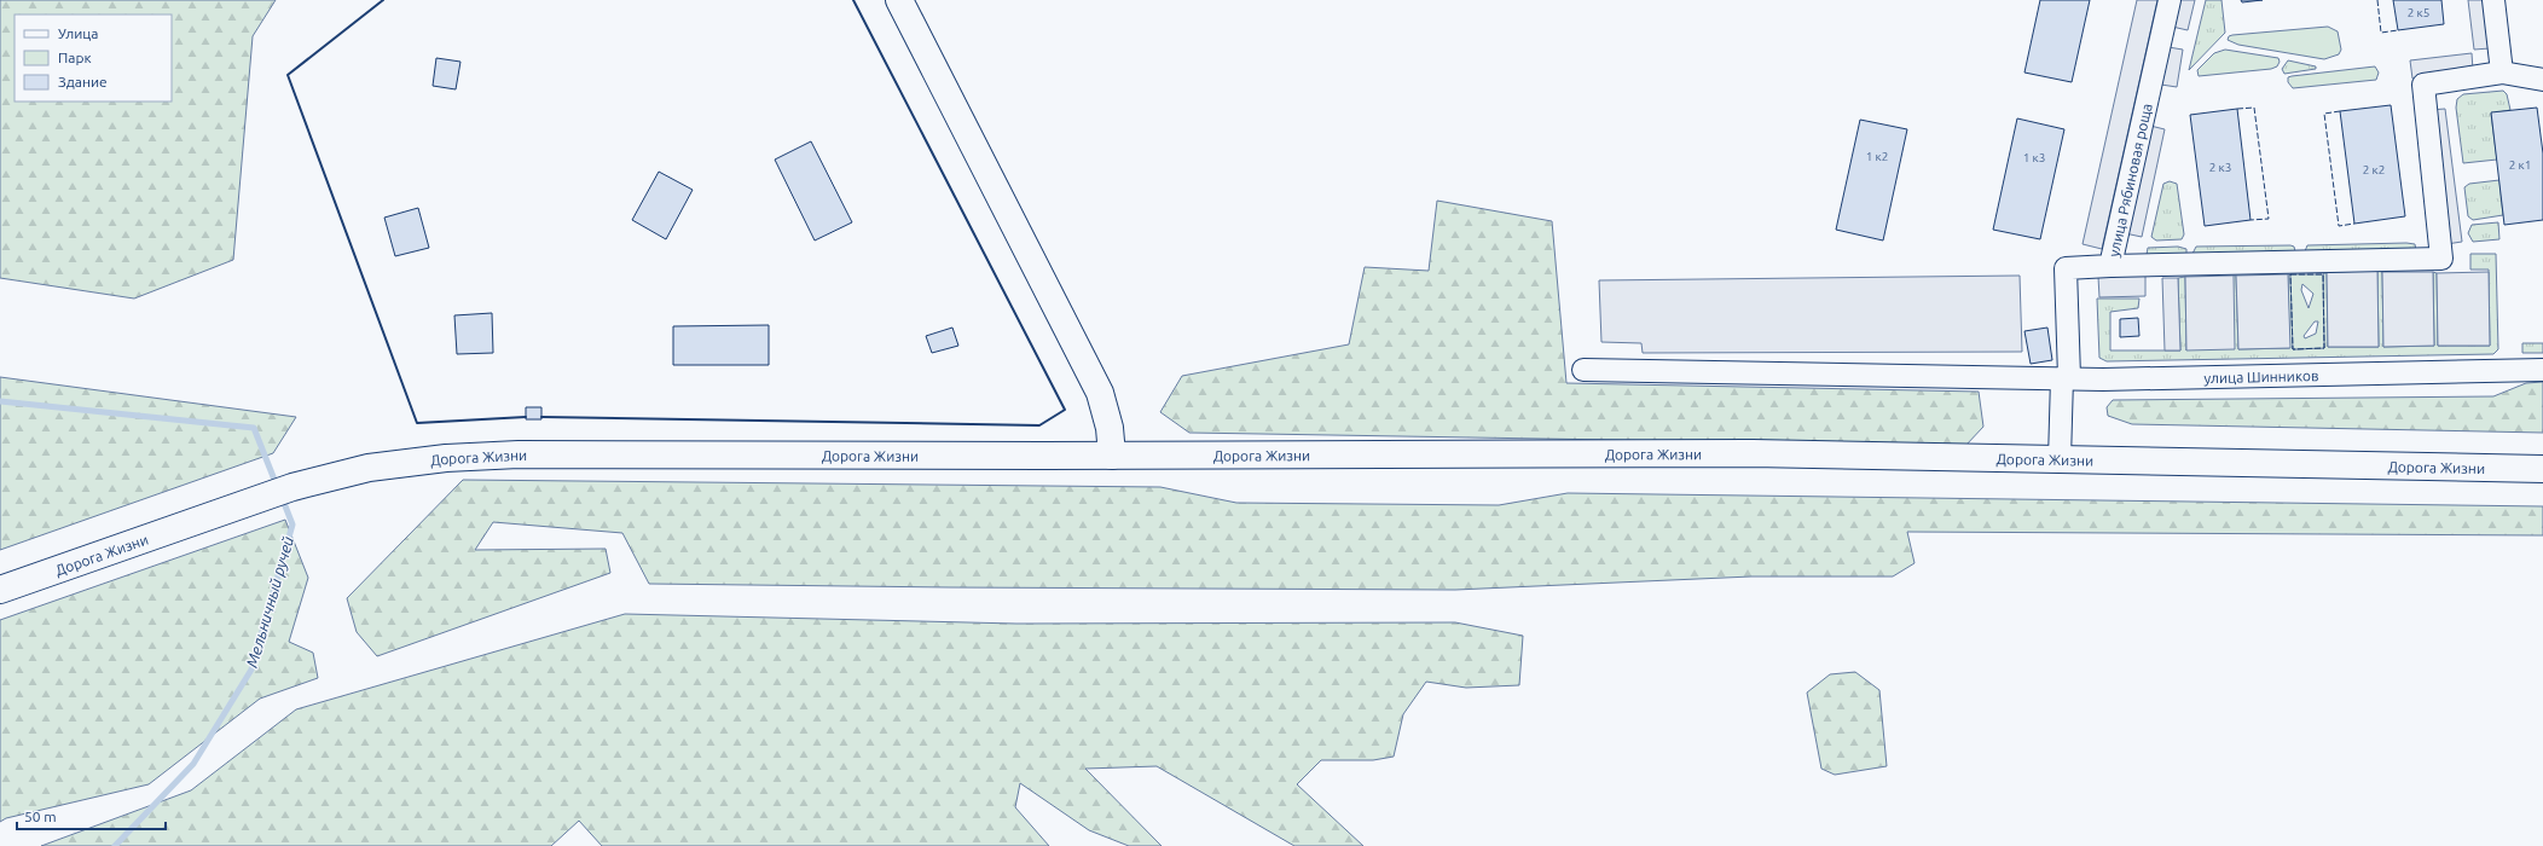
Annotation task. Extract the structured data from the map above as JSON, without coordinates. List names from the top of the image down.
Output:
{
  "streets": {
    "main road": ["Дорога Жизни"],
    "street": ["улица Рябиновая роща", "улица Шинников"]
  },
  "crossings": [
    ["улица Рябиновая роща", "улица Шинников"]
  ],
  "water": ["Мельничный ручей"],
  "house_numbers": [
    "2 к5",
    "1 к2",
    "1 к3",
    "2 к1",
    "2 к3",
    "2 к2"
  ],
  "legend": ["Улица", "Парк", "Здание"],
  "scale_bar": "50 m"
}
